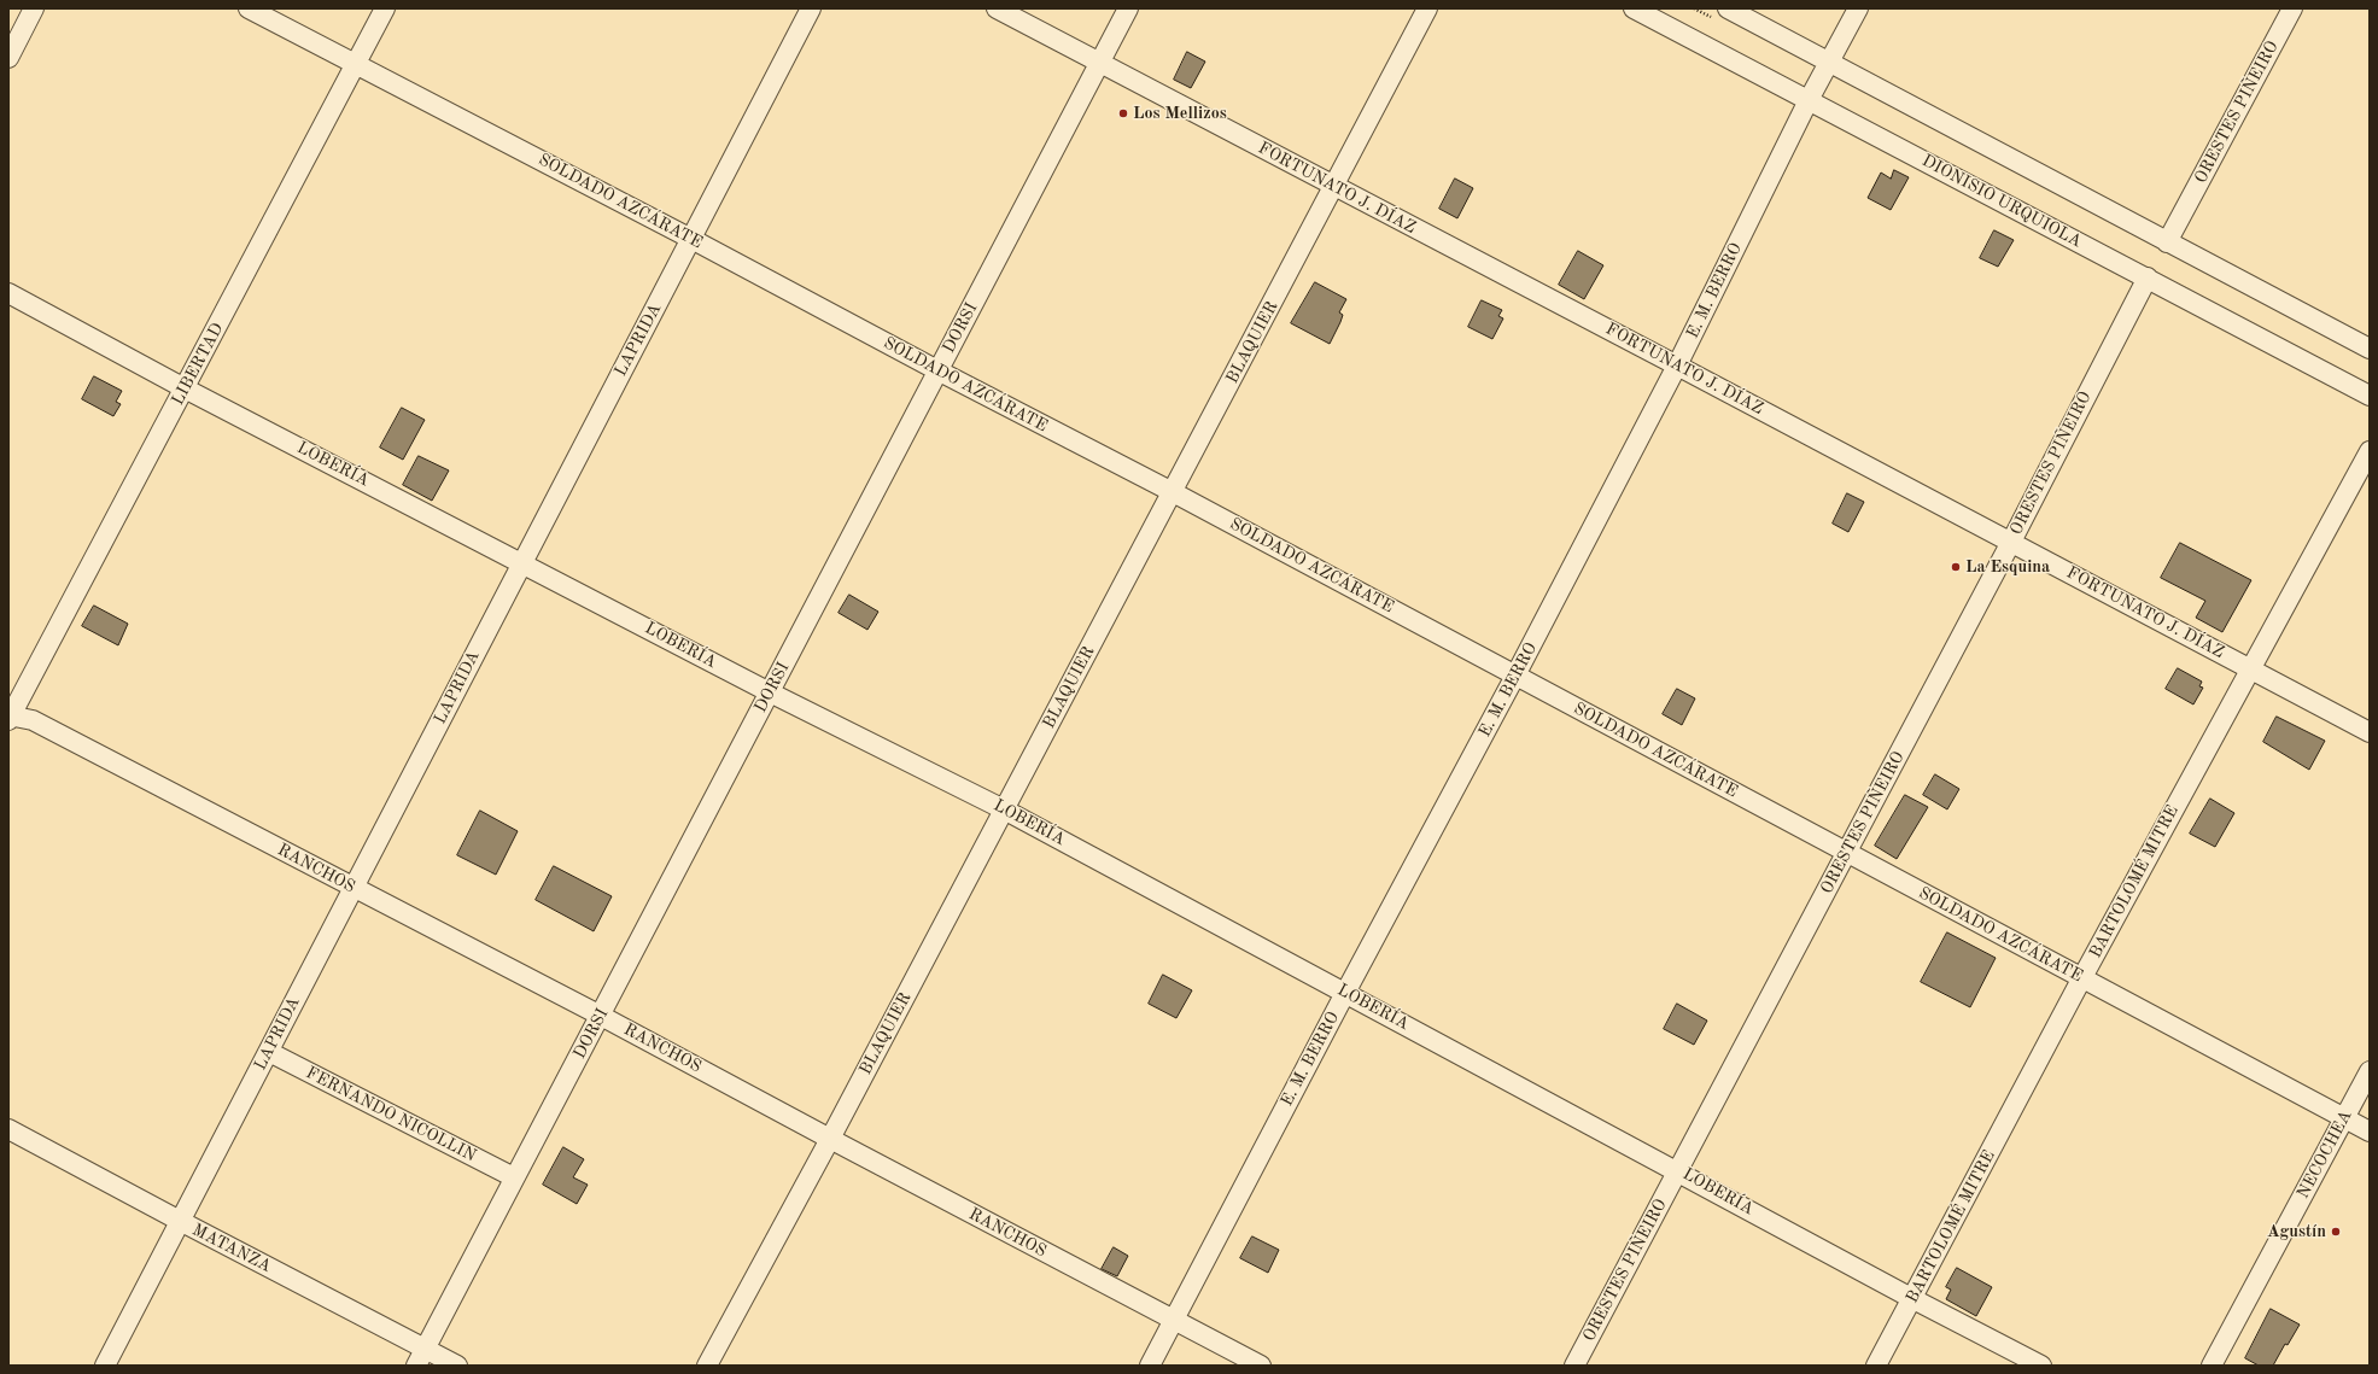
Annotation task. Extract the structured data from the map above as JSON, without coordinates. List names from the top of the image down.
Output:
{
  "streets": {
    "street": [
      "ORESTES PIÑEIRO",
      "FORTUNATO J. DÍAZ",
      "SOLDADO AZCÁRATE",
      "DIONISIO URQUIOLA",
      "E. M. BERRO",
      "DORSI",
      "LAPRIDA",
      "BLAQUIER",
      "LIBERTAD",
      "LOBERÍA",
      "RANCHOS",
      "BARTOLOMÉ MITRE",
      "FERNANDO NICOLLIN",
      "NECOCHEA",
      "MATANZA"
    ]
  },
  "crossings": [
    ["ORESTES PIÑEIRO", "FORTUNATO J. DÍAZ"],
    ["ORESTES PIÑEIRO", "SOLDADO AZCÁRATE"],
    ["ORESTES PIÑEIRO", "DIONISIO URQUIOLA"],
    ["ORESTES PIÑEIRO", "LOBERÍA"],
    ["FORTUNATO J. DÍAZ", "E. M. BERRO"],
    ["FORTUNATO J. DÍAZ", "DORSI"],
    ["FORTUNATO J. DÍAZ", "BLAQUIER"],
    ["FORTUNATO J. DÍAZ", "BARTOLOMÉ MITRE"],
    ["SOLDADO AZCÁRATE", "E. M. BERRO"],
    ["SOLDADO AZCÁRATE", "DORSI"],
    ["SOLDADO AZCÁRATE", "LAPRIDA"],
    ["SOLDADO AZCÁRATE", "BLAQUIER"],
    ["SOLDADO AZCÁRATE", "LIBERTAD"],
    ["SOLDADO AZCÁRATE", "BARTOLOMÉ MITRE"],
    ["SOLDADO AZCÁRATE", "NECOCHEA"],
    ["DIONISIO URQUIOLA", "E. M. BERRO"],
    ["E. M. BERRO", "LOBERÍA"],
    ["E. M. BERRO", "RANCHOS"],
    ["DORSI", "LOBERÍA"],
    ["DORSI", "RANCHOS"],
    ["DORSI", "FERNANDO NICOLLIN"],
    ["DORSI", "MATANZA"],
    ["LAPRIDA", "LOBERÍA"],
    ["LAPRIDA", "RANCHOS"],
    ["LAPRIDA", "FERNANDO NICOLLIN"],
    ["LAPRIDA", "MATANZA"],
    ["BLAQUIER", "LOBERÍA"],
    ["BLAQUIER", "RANCHOS"],
    ["LIBERTAD", "LOBERÍA"],
    ["LIBERTAD", "RANCHOS"],
    ["LOBERÍA", "BARTOLOMÉ MITRE"]
  ],
  "places": ["Los Mellizos", "La Esquina", "Agustín"]
}
